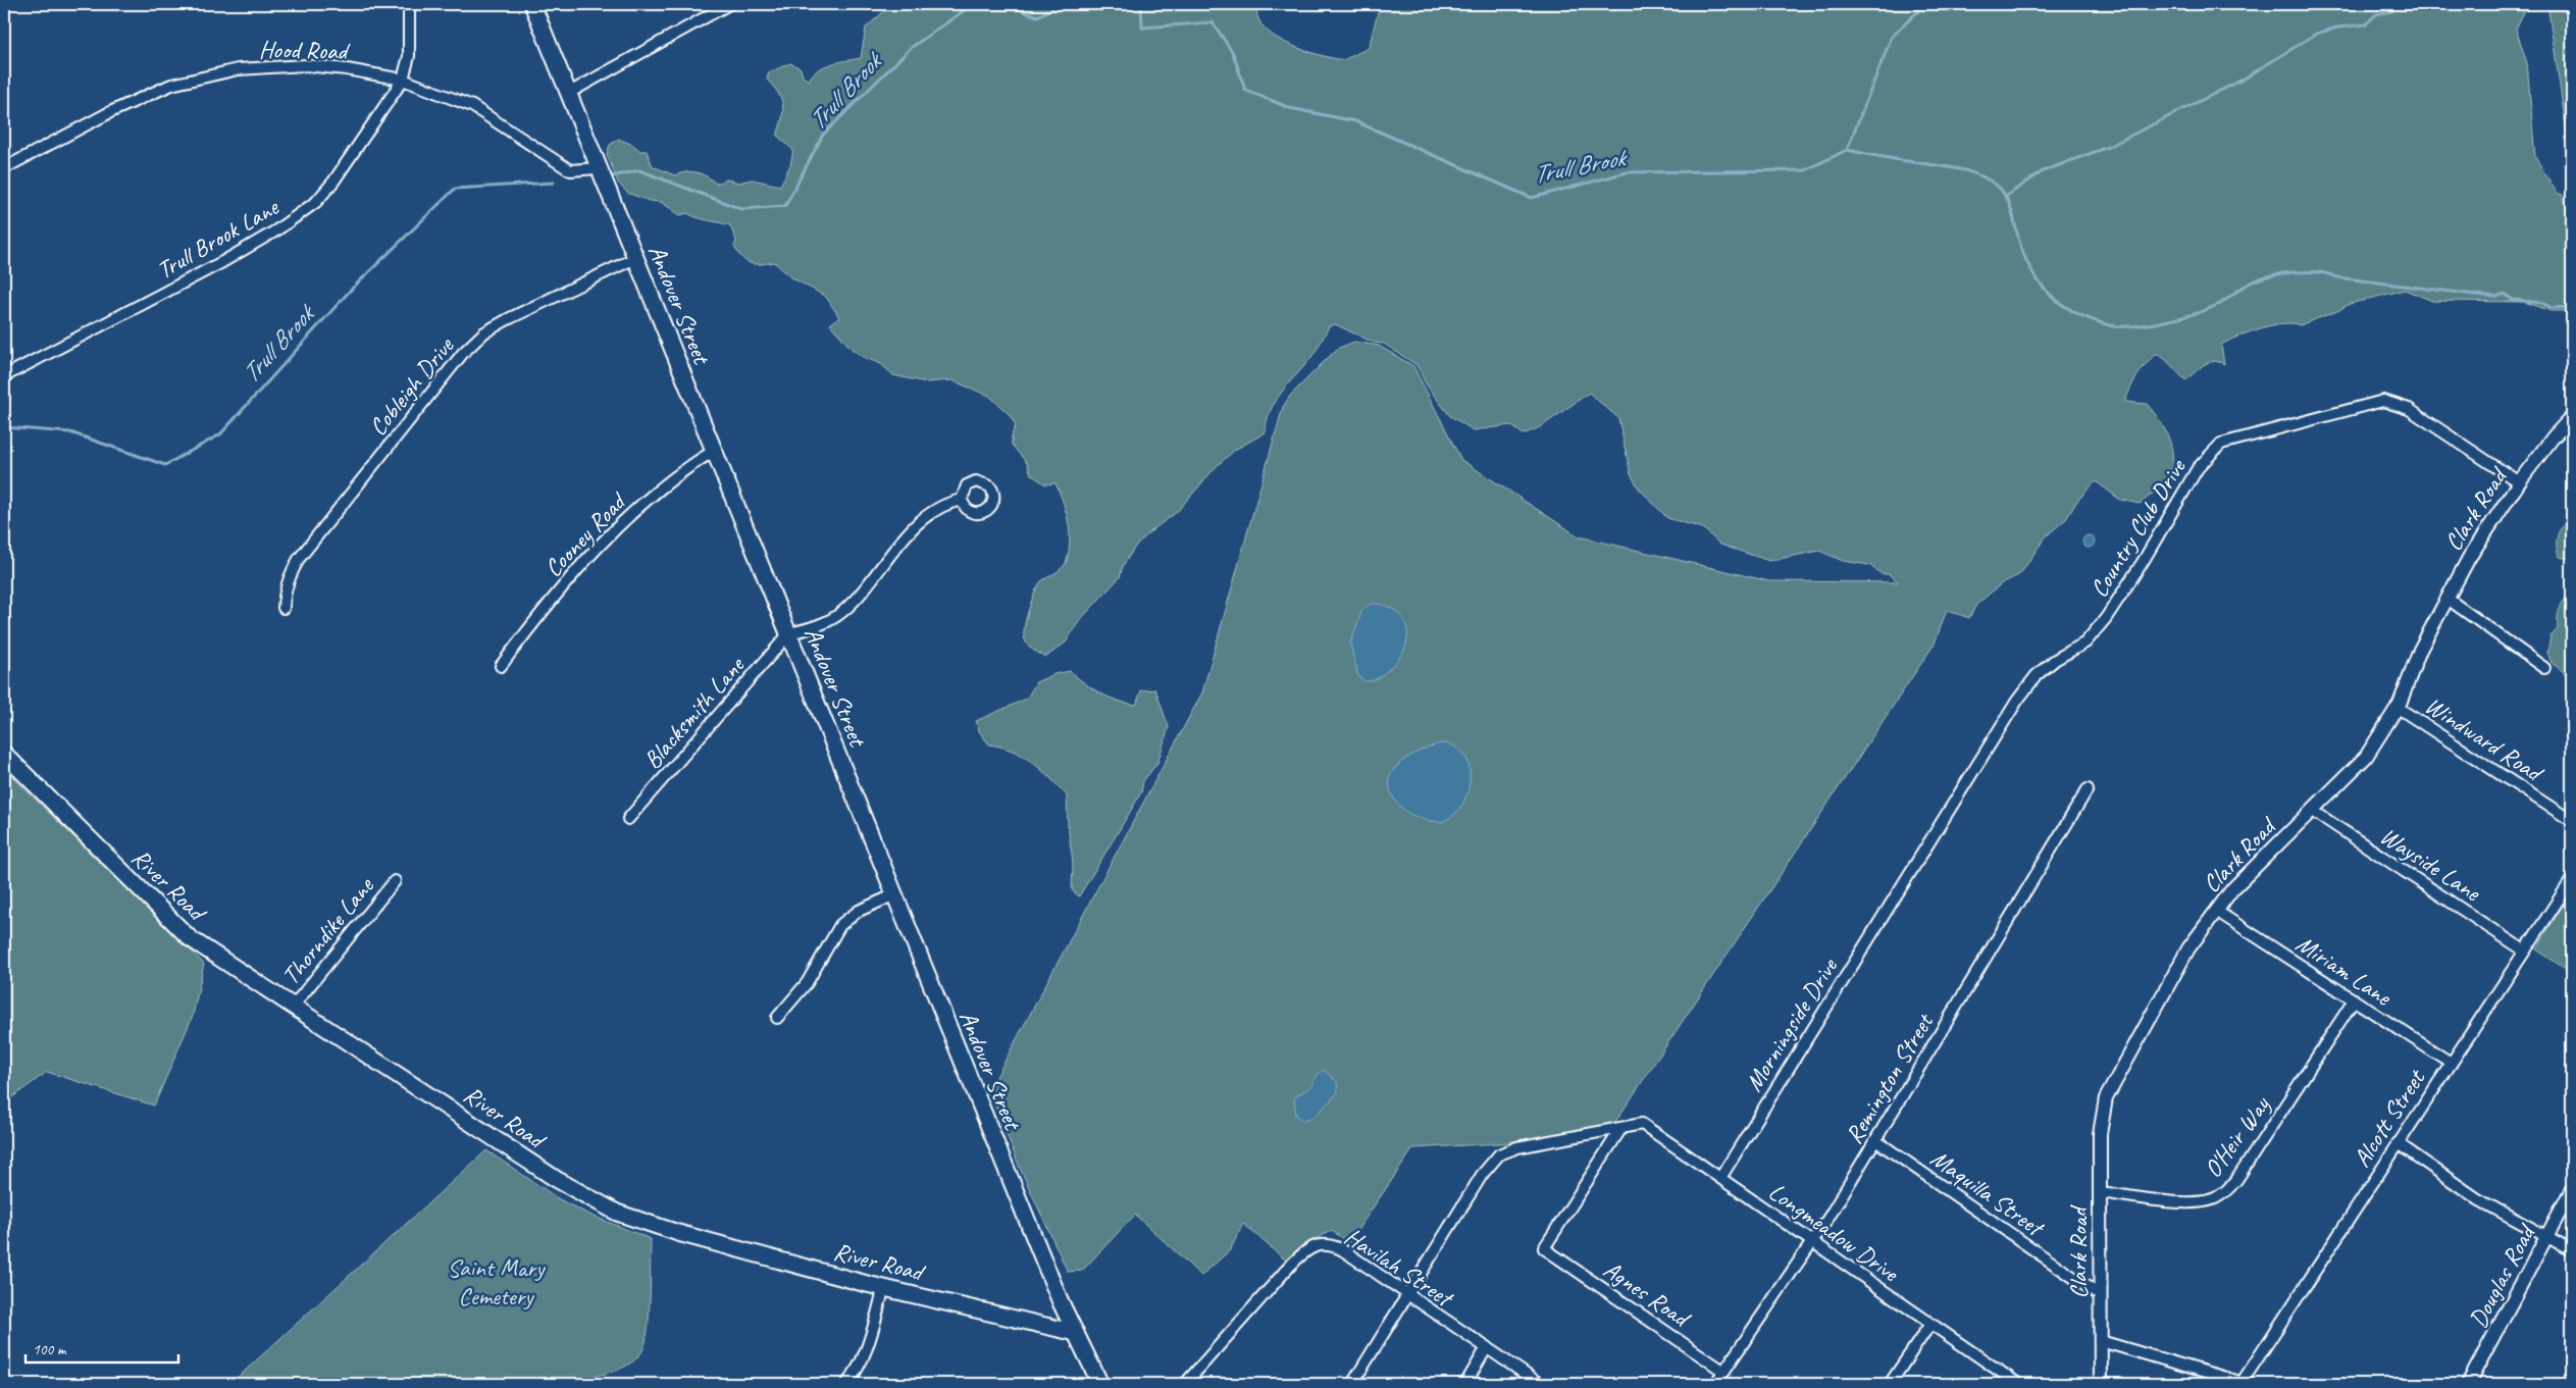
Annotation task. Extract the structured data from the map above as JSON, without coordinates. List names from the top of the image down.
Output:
{
  "streets": {
    "main road": ["Andover Street", "River Road"],
    "street": [
      "Hood Road",
      "Trull Brook Lane",
      "Cobleigh Drive",
      "Clark Road",
      "Country Club Drive",
      "Cooney Road",
      "Blacksmith Lane",
      "Windward Road",
      "Wayside Lane",
      "Thorndike Lane",
      "Miriam Lane",
      "Morningside Drive",
      "Remington Street",
      "Alcott Street",
      "O'Heir Way",
      "Maquilla Street",
      "Longmeadow Drive",
      "Havilah Street",
      "Douglas Road",
      "Agnes Road"
    ]
  },
  "crossings": [
    ["Hood Road", "Trull Brook Lane"],
    ["Hood Road", "Andover Street"],
    ["Andover Street", "Cobleigh Drive"],
    ["Andover Street", "Cooney Road"],
    ["Andover Street", "Blacksmith Lane"],
    ["Andover Street", "River Road"],
    ["Clark Road", "Country Club Drive"],
    ["Clark Road", "Windward Road"],
    ["Clark Road", "Wayside Lane"],
    ["Clark Road", "Miriam Lane"],
    ["Clark Road", "O'Heir Way"],
    ["Clark Road", "Maquilla Street"],
    ["Country Club Drive", "Morningside Drive"],
    ["Wayside Lane", "Alcott Street"],
    ["River Road", "Thorndike Lane"],
    ["Miriam Lane", "Alcott Street"],
    ["Miriam Lane", "O'Heir Way"],
    ["Morningside Drive", "Longmeadow Drive"],
    ["Remington Street", "Maquilla Street"],
    ["Remington Street", "Longmeadow Drive"],
    ["Remington Street", "Agnes Road"],
    ["Longmeadow Drive", "Havilah Street"],
    ["Longmeadow Drive", "Agnes Road"]
  ],
  "water": ["Trull Brook"],
  "parks": ["Saint Mary Cemetery"],
  "scale_bar": "100 m"
}
